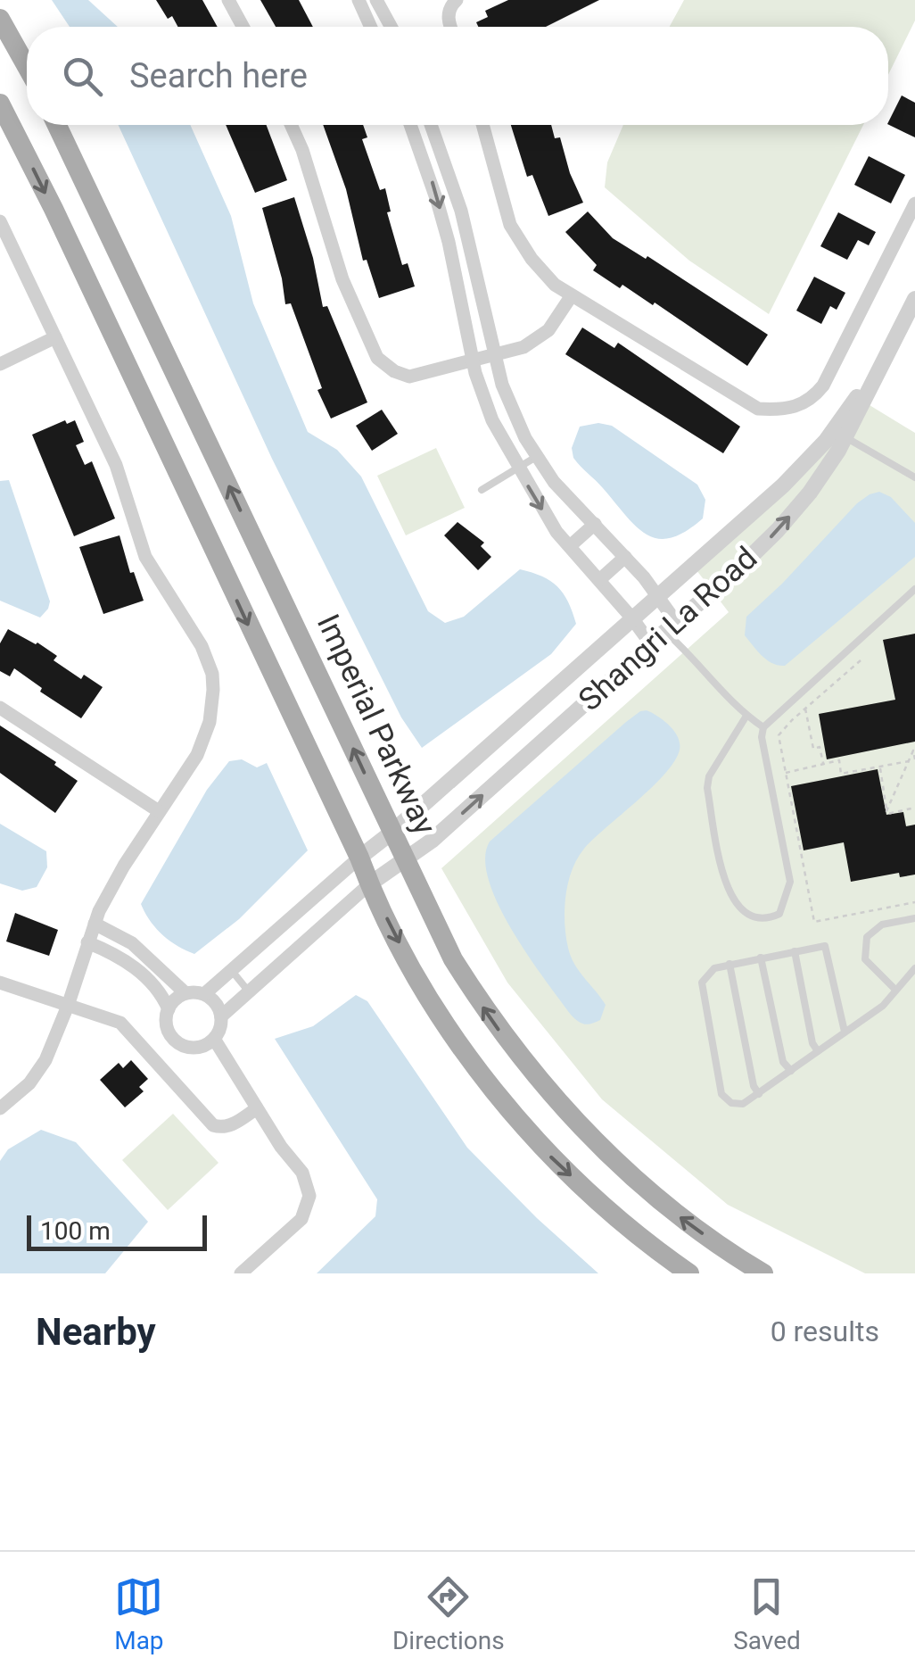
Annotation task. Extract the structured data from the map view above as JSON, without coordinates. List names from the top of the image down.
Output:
{
  "streets": {
    "main road": ["Imperial Parkway"],
    "street": ["Shangri La Road"]
  },
  "crossings": [
    ["Shangri La Road", "Imperial Parkway"]
  ],
  "scale_bar": "100 m",
  "page": {
    "search": "Search here",
    "scale": "100 m",
    "heading": ["Nearby", "0 results"],
    "nav": ["Map", "Directions", "Saved"]
  }
}
